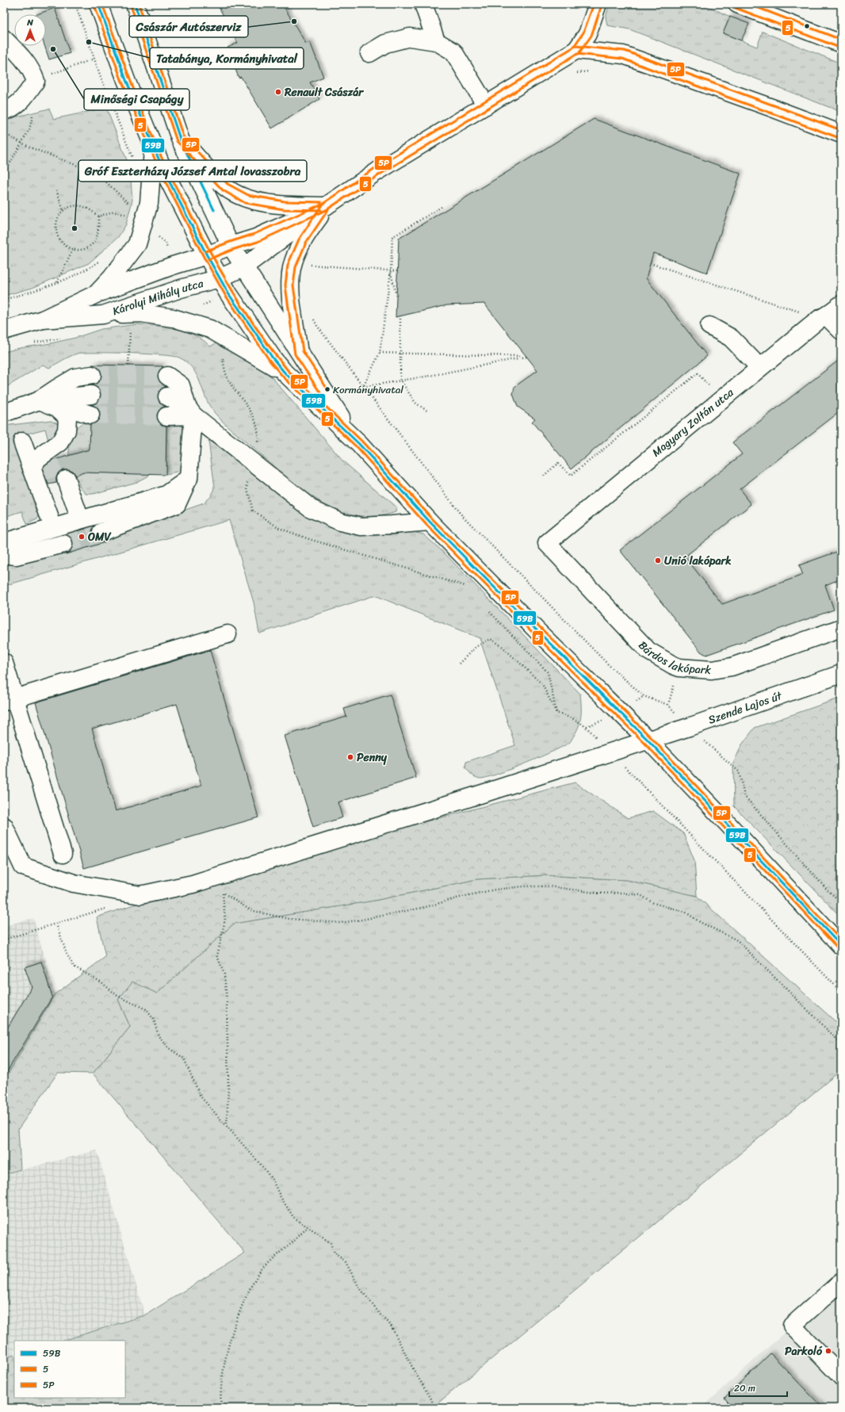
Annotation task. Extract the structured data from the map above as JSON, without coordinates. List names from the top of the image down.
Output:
{
  "streets": {
    "street": [
      "Károlyi Mihály utca",
      "Magyary Zoltán utca",
      "Bárdos lakópark",
      "Szende Lajos út"
    ]
  },
  "crossings": [
    ["Magyary Zoltán utca", "Bárdos lakópark"]
  ],
  "places": [
    "Császár Autószerviz",
    "Tatabánya, Kormányhivatal",
    "Minőségi Csapágy",
    "Renault Császár",
    "Gróf Eszterházy József Antal lovasszobra",
    "Kormányhivatal",
    "OMV",
    "Unió lakópark",
    "Penny",
    "Parkoló"
  ],
  "lines": ["transit line 59B", "transit line 5P", "transit line 5"],
  "legend": ["59B", "5", "5P"],
  "scale_bar": "20 m",
  "north": "top"
}
